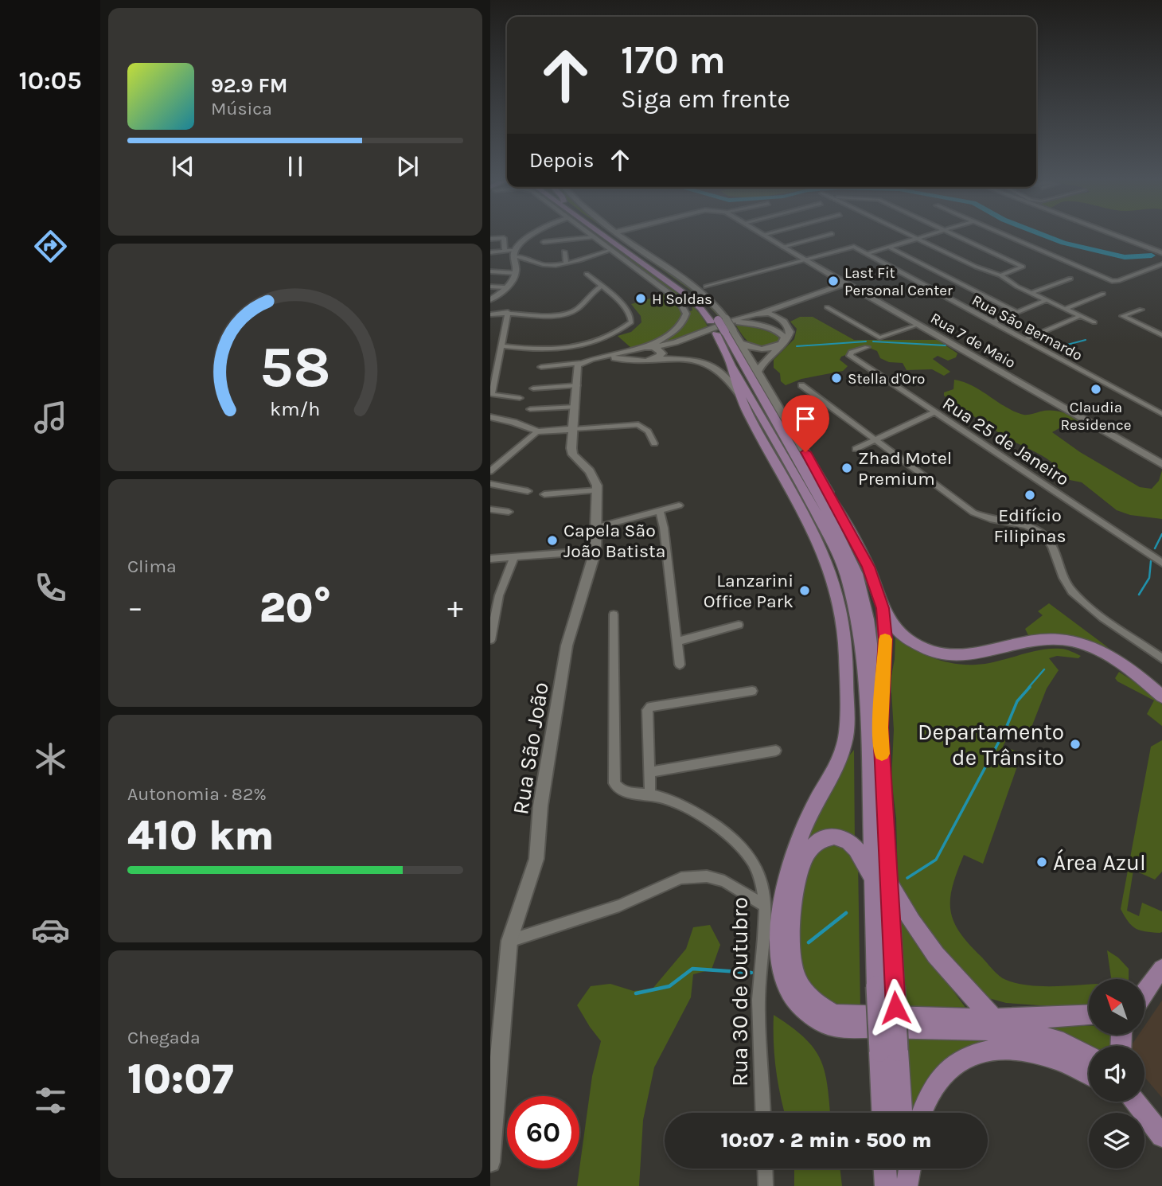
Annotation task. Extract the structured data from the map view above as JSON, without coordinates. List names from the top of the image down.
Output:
{
  "streets": {
    "street": [
      "Rua São Bernardo",
      "Rua 7 de Maio",
      "Rua 25 de Janeiro",
      "Rua São João",
      "Rua 30 de Outubro"
    ]
  },
  "crossings": [
    ["Rua São Bernardo", "Rua 7 de Maio"]
  ],
  "places": [
    "Last Fit Personal Center",
    "H Soldas",
    "Stella d'Oro",
    "Claudia Residence",
    "Zhad Motel Premium",
    "Edifício Filipinas",
    "Capela São João Batista",
    "Lanzarini Office Park",
    "Departamento de Trânsito",
    "Área Azul"
  ],
  "north": "top left",
  "page": {
    "tabs": "10:05",
    "turn": ["170 m", "Siga em frente"],
    "song": ["92.9 FM", "Música"],
    "then": "Depois",
    "tile": [
      "Clima",
      ["Autonomia · 82%", "410 km"],
      ["Chegada", "10:07"]
    ],
    "heat": ["−", "20°", "+"],
    "limit": "60",
    "trip": "10:07 · 2 min · 500 m",
    "gauge": ["58", "km/h"]
  }
}
